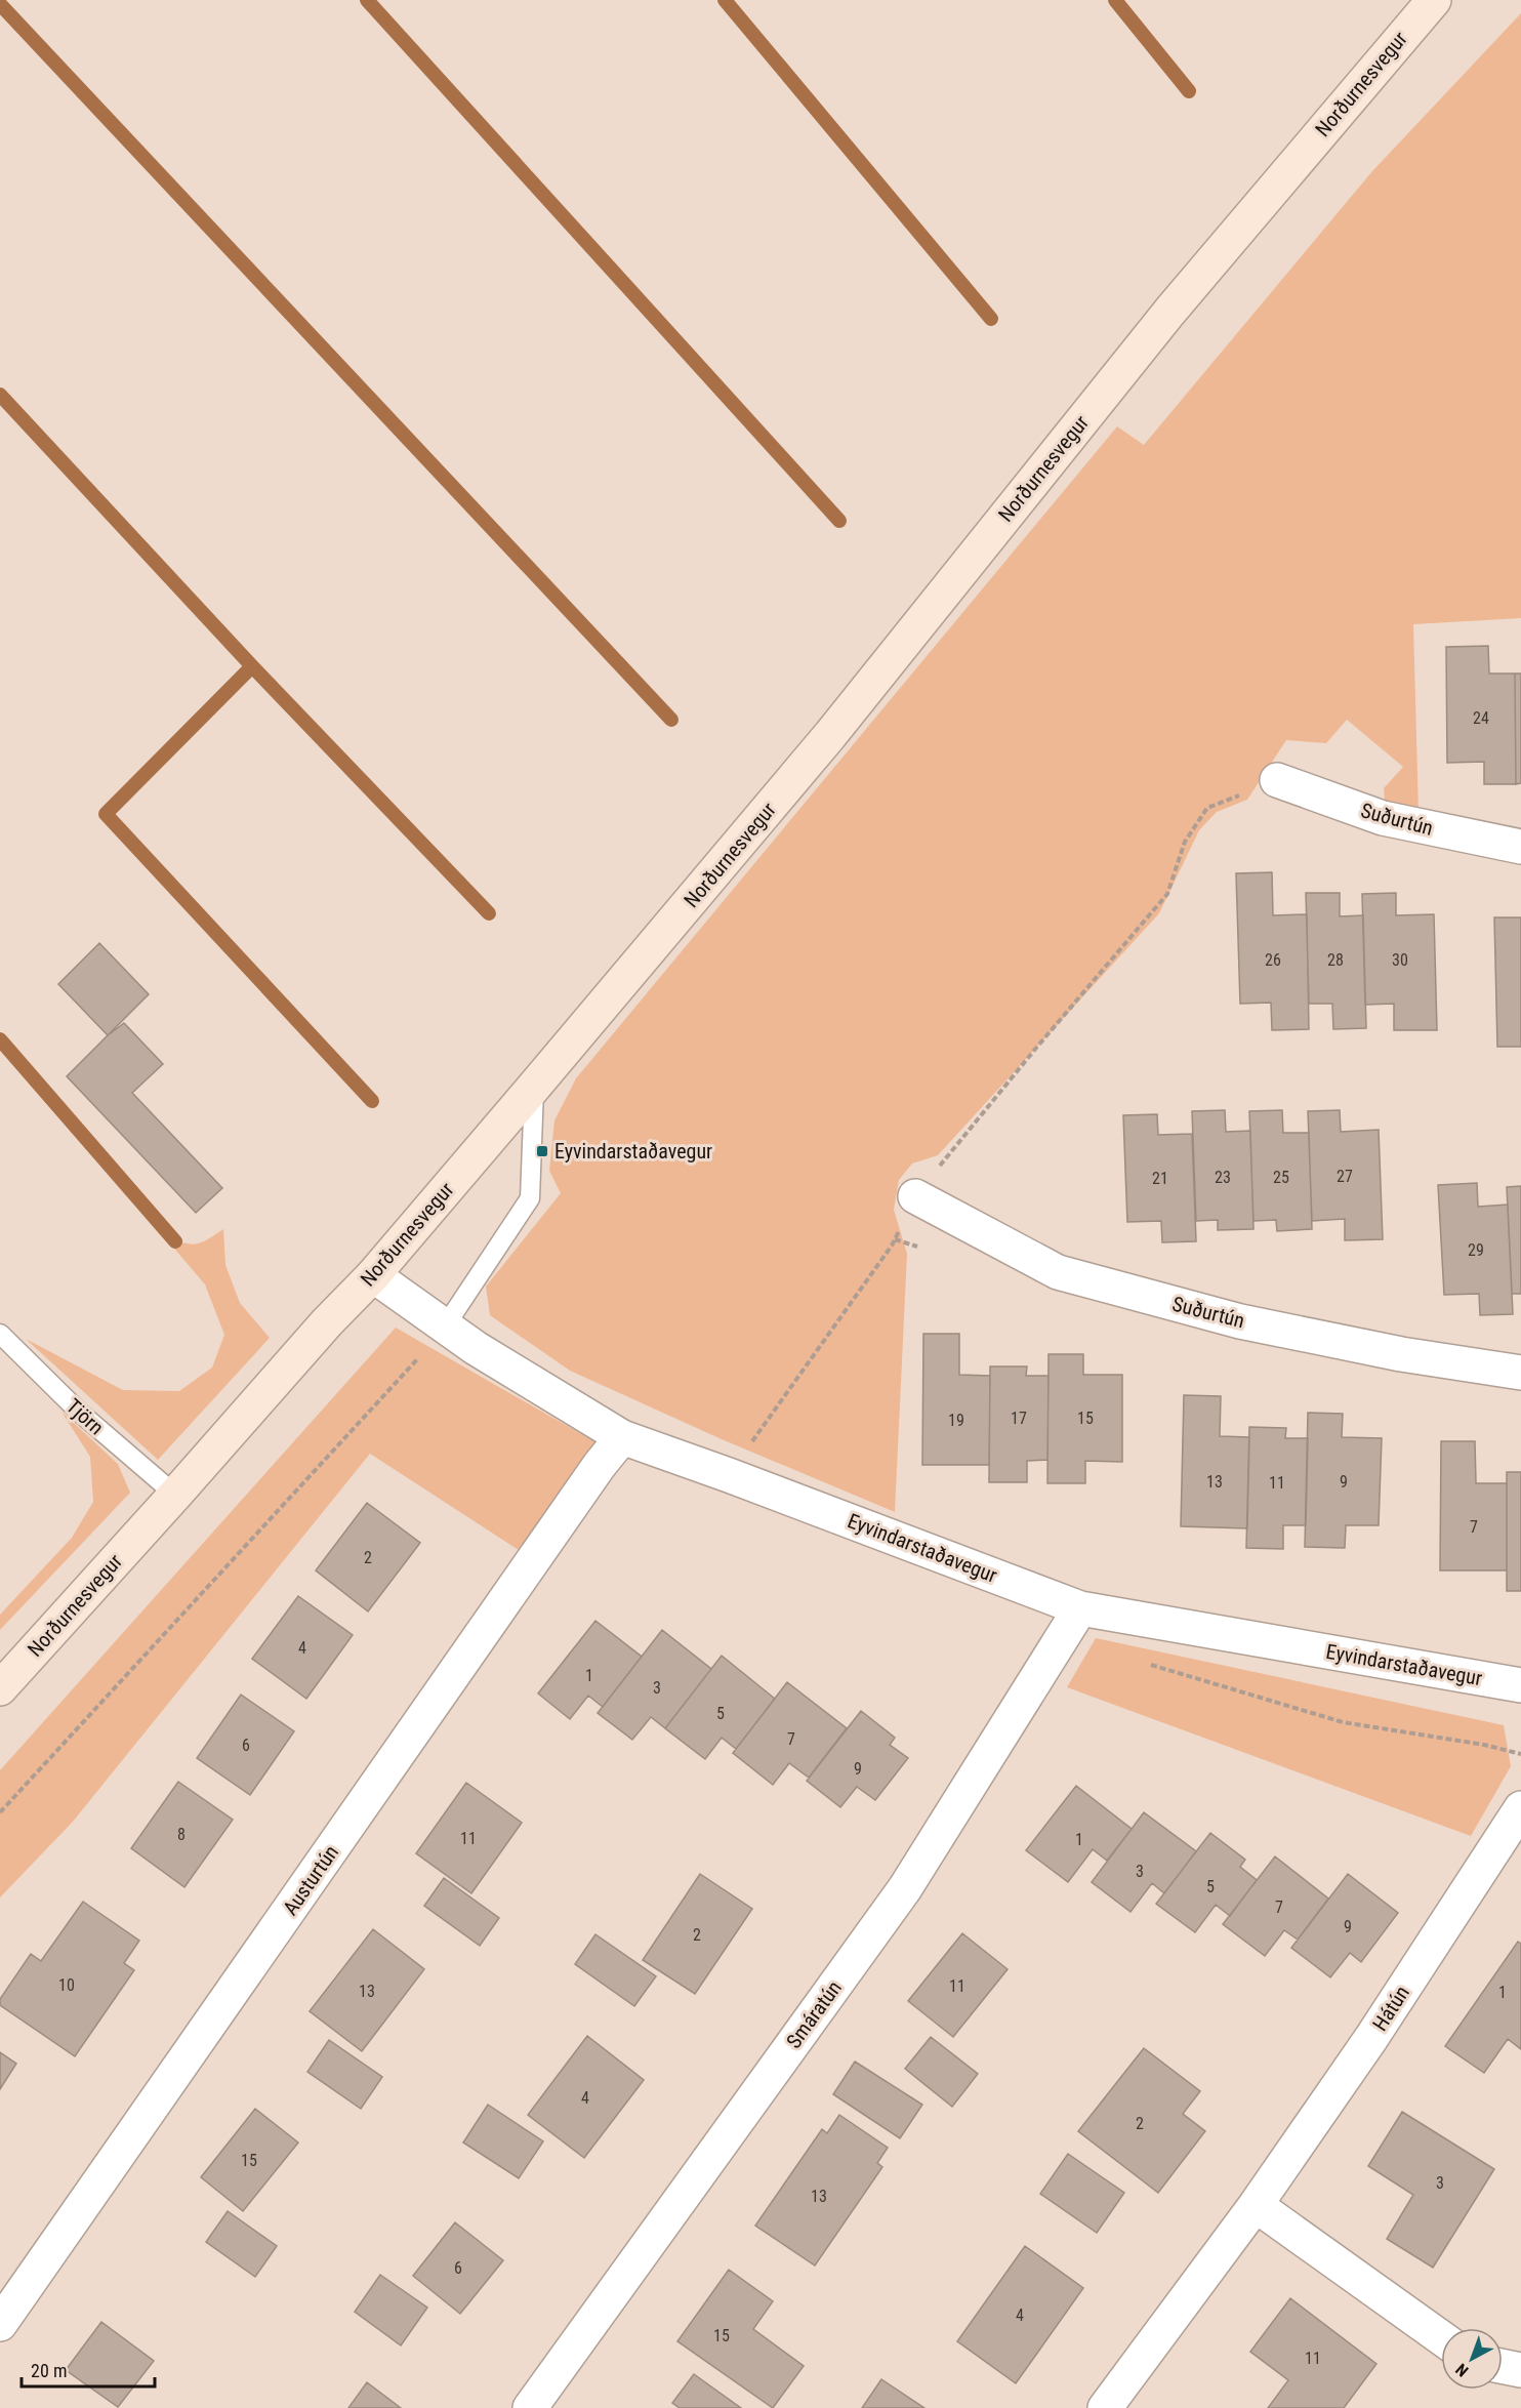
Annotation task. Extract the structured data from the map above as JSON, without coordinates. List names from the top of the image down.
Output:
{
  "streets": {
    "street": [
      "Norðurnesvegur",
      "Suðurtún",
      "Eyvindarstaðavegur",
      "Austurtún",
      "Hátún",
      "Smáratún"
    ],
    "lane": ["Tjörn"]
  },
  "crossings": [
    ["Norðurnesvegur", "Tjörn"],
    ["Norðurnesvegur", "Eyvindarstaðavegur"],
    ["Eyvindarstaðavegur", "Austurtún"],
    ["Eyvindarstaðavegur", "Smáratún"]
  ],
  "places": {
    "transit": ["Eyvindarstaðavegur"]
  },
  "house_numbers": [
    "24",
    "26",
    "28",
    "30",
    "27",
    "23",
    "25",
    "21",
    "29",
    "17",
    "15",
    "19",
    "13",
    "9",
    "11",
    "7",
    "2",
    "4",
    "1",
    "3",
    "5",
    "7",
    "6",
    "9",
    "8",
    "11",
    "1",
    "3",
    "5",
    "7",
    "9",
    "2",
    "10",
    "11",
    "13",
    "1",
    "4",
    "2",
    "15",
    "3",
    "13",
    "6",
    "4",
    "15",
    "11"
  ],
  "scale_bar": "20 m",
  "north": "bottom left"
}
